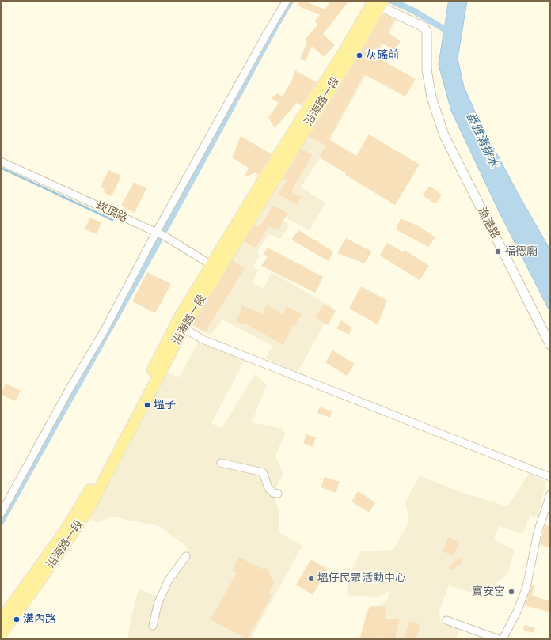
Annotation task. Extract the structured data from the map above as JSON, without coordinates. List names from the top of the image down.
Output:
{
  "streets": {
    "main road": ["沿海路一段"],
    "street": ["崁頂路", "漁港路"]
  },
  "crossings": [
    ["沿海路一段", "崁頂路"],
    ["沿海路一段", "漁港路"]
  ],
  "water": ["番雅溝排水"],
  "places": [
    "灰磘前",
    "福德廟",
    "塭子",
    "塭仔民眾活動中心",
    "寶安宮",
    "溝內路"
  ]
}
